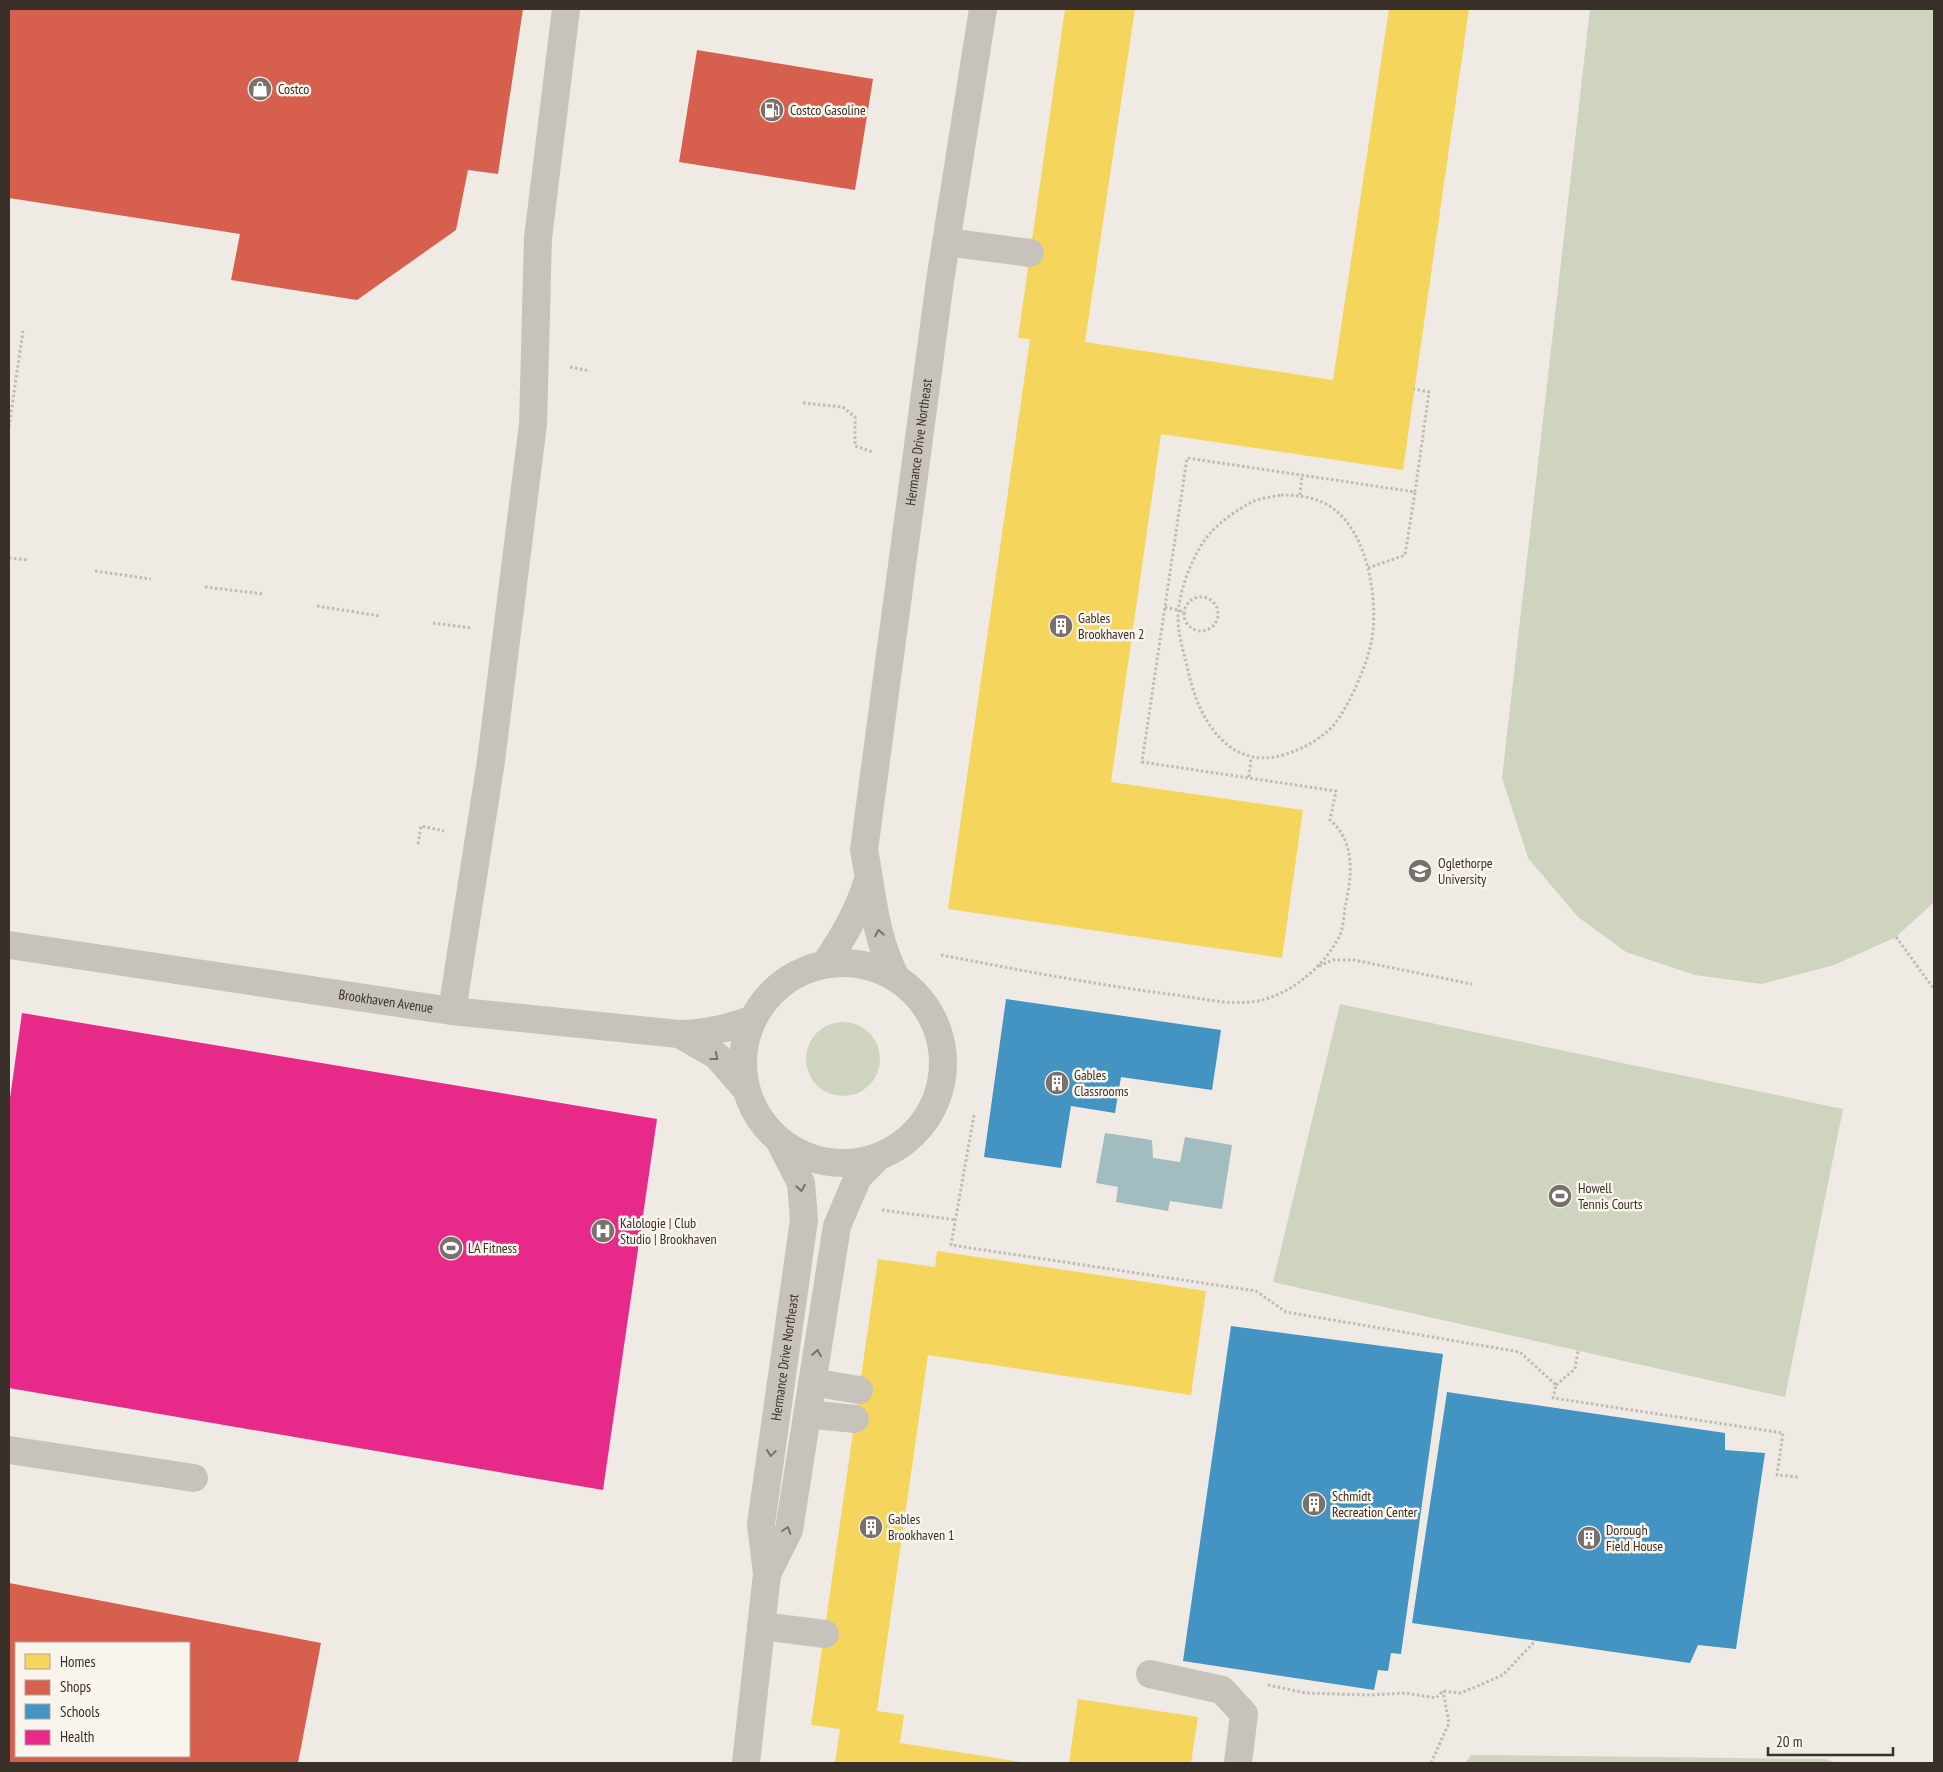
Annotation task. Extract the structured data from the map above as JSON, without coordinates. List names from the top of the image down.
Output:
{
  "streets": {
    "street": ["Hermance Drive Northeast", "Brookhaven Avenue"]
  },
  "crossings": [
    ["Hermance Drive Northeast", "Brookhaven Avenue"]
  ],
  "places": {
    "shop": ["Costco"],
    "fuel station": ["Costco Gasoline"],
    "building": [
      "Gables Brookhaven 2",
      "Gables Classrooms",
      "Schmidt Recreation Center",
      "Gables Brookhaven 1",
      "Dorough Field House"
    ],
    "school or university": ["Oglethorpe University"],
    "sports": ["Howell Tennis Courts", "LA Fitness"],
    "hospital": ["Kalologie | Club Studio | Brookhaven"]
  },
  "legend": [
    "Homes",
    "Shops",
    "Schools",
    "Health"
  ],
  "scale_bar": "20 m"
}
